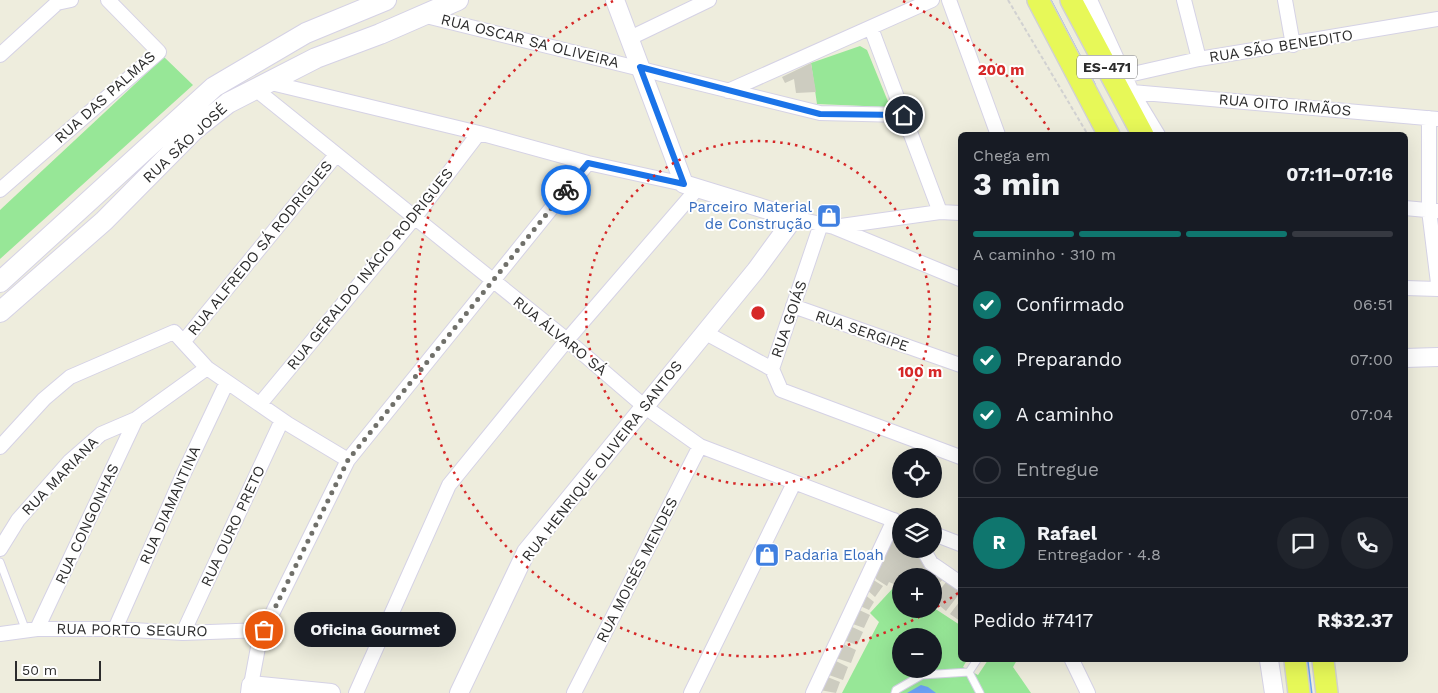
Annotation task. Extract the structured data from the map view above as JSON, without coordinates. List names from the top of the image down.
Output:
{
  "streets": {
    "main road": ["ES-471", "RUA SÃO JOSÉ"],
    "street": [
      "RUA OSCAR SA OLIVEIRA",
      "RUA SÃO BENEDITO",
      "RUA DAS PALMAS",
      "RUA OITO IRMÃOS",
      "RUA ALFREDO SÁ RODRIGUES",
      "RUA GERALDO INÁCIO RODRIGUES",
      "RUA GOIÁS",
      "RUA SERGIPE",
      "RUA ÁLVARO SÁ",
      "RUA HENRIQUE OLIVEIRA SANTOS",
      "RUA MARIANA",
      "RUA DIAMANTINA",
      "RUA CONGONHAS",
      "RUA OURO PRETO",
      "RUA MOISÉS MENDES",
      "RUA PORTO SEGURO"
    ]
  },
  "crossings": [
    ["RUA OSCAR SA OLIVEIRA", "RUA SÃO JOSÉ"],
    ["RUA SÃO JOSÉ", "RUA ÁLVARO SÁ"],
    ["RUA ALFREDO SÁ RODRIGUES", "RUA ÁLVARO SÁ"],
    ["RUA GERALDO INÁCIO RODRIGUES", "RUA ÁLVARO SÁ"],
    ["RUA GOIÁS", "RUA SERGIPE"],
    ["RUA GOIÁS", "RUA HENRIQUE OLIVEIRA SANTOS"],
    ["RUA ÁLVARO SÁ", "RUA HENRIQUE OLIVEIRA SANTOS"],
    ["RUA ÁLVARO SÁ", "RUA MOISÉS MENDES"],
    ["RUA MARIANA", "RUA CONGONHAS"],
    ["RUA DIAMANTINA", "RUA PORTO SEGURO"],
    ["RUA CONGONHAS", "RUA PORTO SEGURO"],
    ["RUA OURO PRETO", "RUA PORTO SEGURO"]
  ],
  "places": {
    "shop": ["Parceiro Material de Construção", "Padaria Eloah"],
    "other": ["Oficina Gourmet"]
  },
  "scale_bar": "50 m",
  "page": {
    "heading": ["3 min", "Chega em", "07:11–07:16"],
    "panel": [
      "Rafael",
      "Entregador · 4.8",
      "Pedido #7417",
      "R$32.37"
    ],
    "bar": "A caminho · 310 m",
    "list": [
      ["Confirmado", "06:51"],
      ["Preparando", "07:00"],
      ["A caminho", "07:04"],
      "Entregue"
    ],
    "map_buttons": ["+", "−"],
    "round": "R",
    "bubble": "Oficina Gourmet",
    "scale": "50 m"
  },
  "rings": ["200 m", "100 m"]
}
